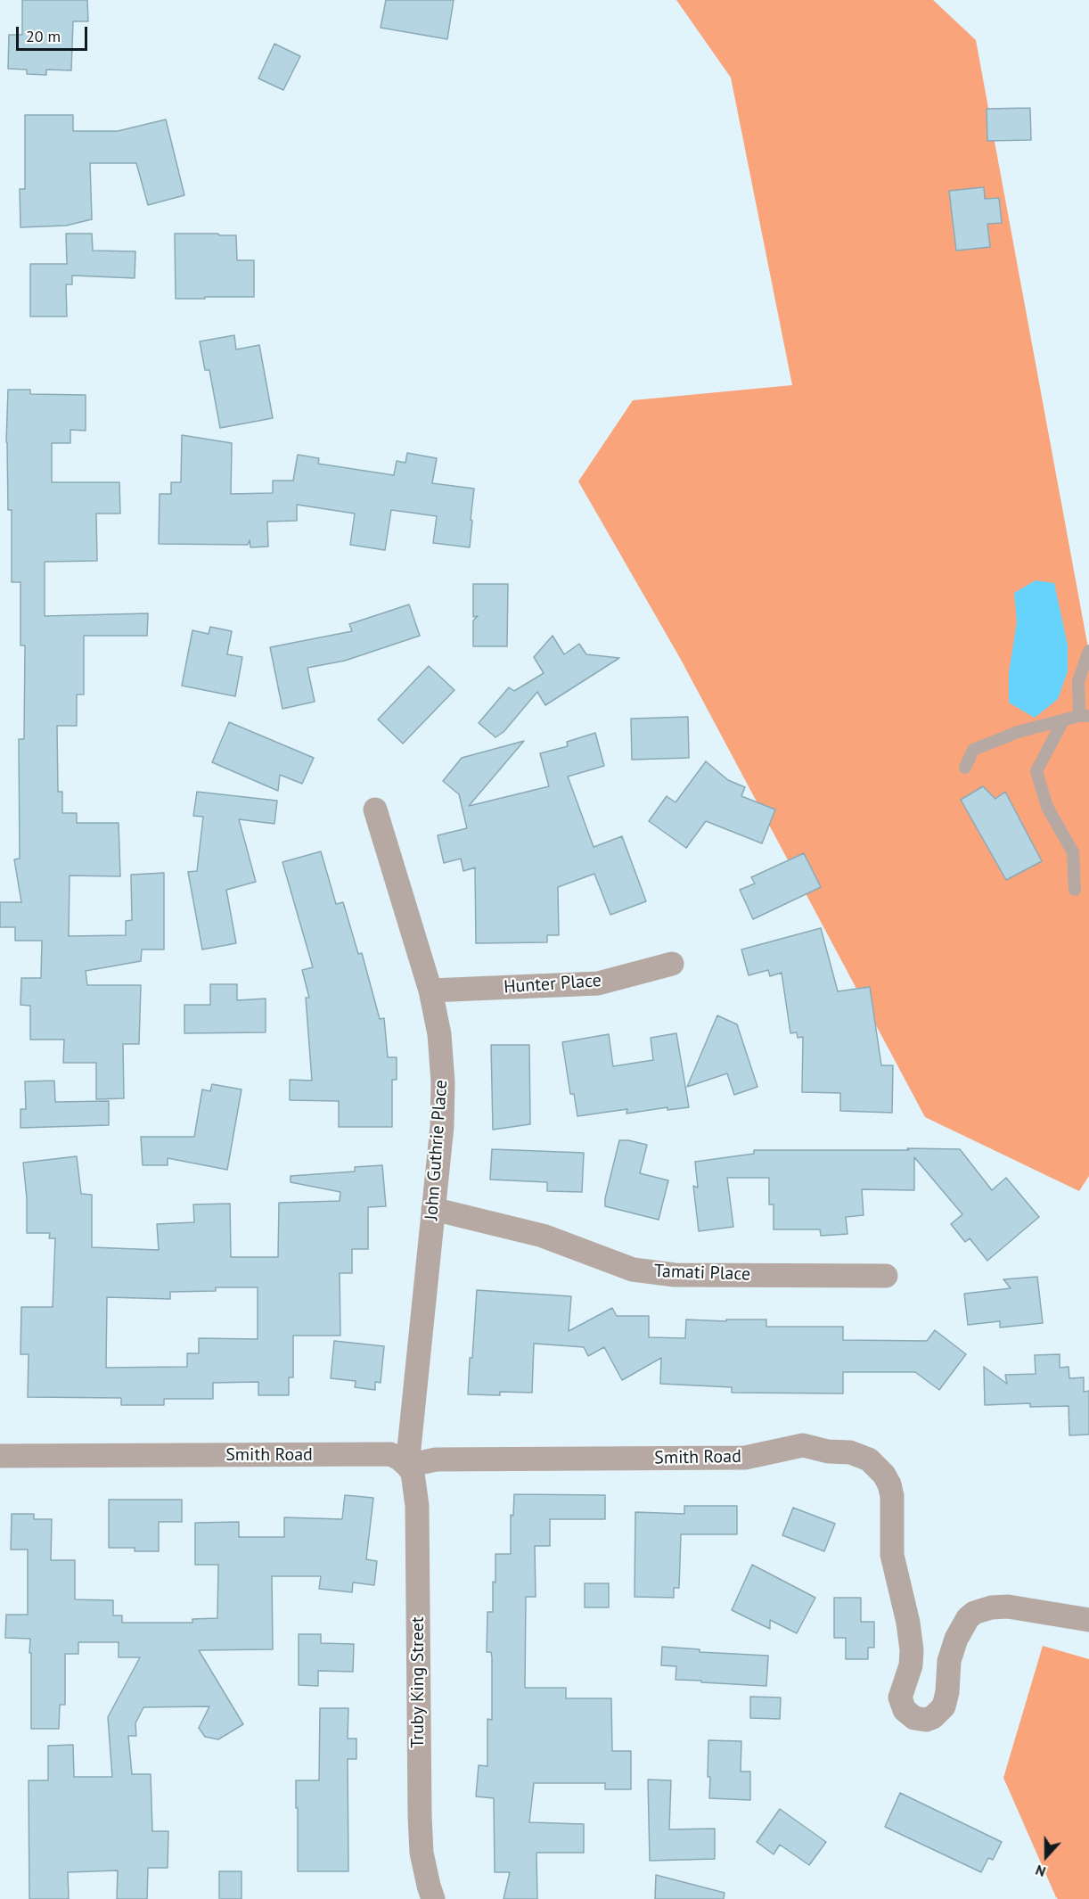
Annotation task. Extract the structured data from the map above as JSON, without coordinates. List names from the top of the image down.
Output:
{
  "streets": {
    "street": [
      "Hunter Place",
      "John Guthrie Place",
      "Tamati Place",
      "Smith Road",
      "Truby King Street"
    ]
  },
  "crossings": [
    ["Hunter Place", "John Guthrie Place"],
    ["John Guthrie Place", "Tamati Place"],
    ["John Guthrie Place", "Smith Road"],
    ["John Guthrie Place", "Truby King Street"],
    ["Smith Road", "Truby King Street"]
  ],
  "scale_bar": "20 m",
  "north": "bottom"
}
